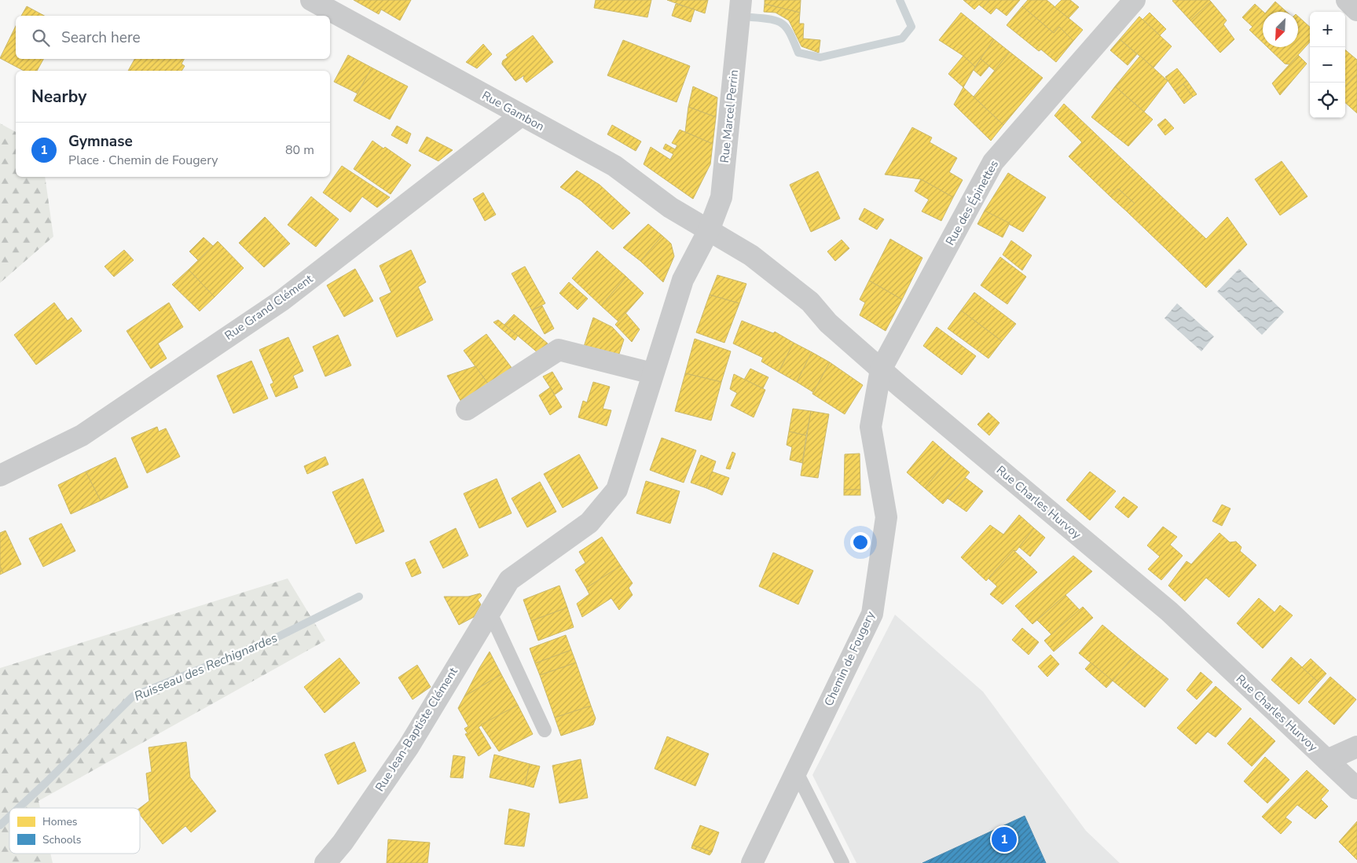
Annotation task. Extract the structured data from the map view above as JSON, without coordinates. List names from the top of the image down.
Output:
{
  "streets": {
    "street": [
      "Rue Gambon",
      "Rue Marcel Perrin",
      "Rue des Épinettes",
      "Rue Grand Clément",
      "Rue Charles Hurvoy",
      "Chemin de Fougery",
      "Rue Jean-Baptiste Clément"
    ]
  },
  "crossings": [
    ["Rue Gambon", "Rue Marcel Perrin"],
    ["Rue Gambon", "Rue Grand Clément"],
    ["Rue Gambon", "Rue Charles Hurvoy"],
    ["Rue Gambon", "Rue Jean-Baptiste Clément"],
    ["Rue Marcel Perrin", "Rue Charles Hurvoy"],
    ["Rue Marcel Perrin", "Rue Jean-Baptiste Clément"],
    ["Rue des Épinettes", "Rue Charles Hurvoy"],
    ["Rue des Épinettes", "Chemin de Fougery"],
    ["Rue Charles Hurvoy", "Chemin de Fougery"],
    ["Rue Charles Hurvoy", "Rue Jean-Baptiste Clément"]
  ],
  "water": ["Ruisseau des Rechignardes"],
  "legend": ["Homes", "Schools"],
  "north": "bottom left",
  "page": {
    "map_buttons": ["+", "−"],
    "search": "Search here",
    "heading": "Nearby",
    "list": [
      {
        "mark": "1",
        "name": "Gymnase",
        "note": "Place · Chemin de Fougery",
        "value": "80 m"
      }
    ],
    "pins": "1"
  }
}
